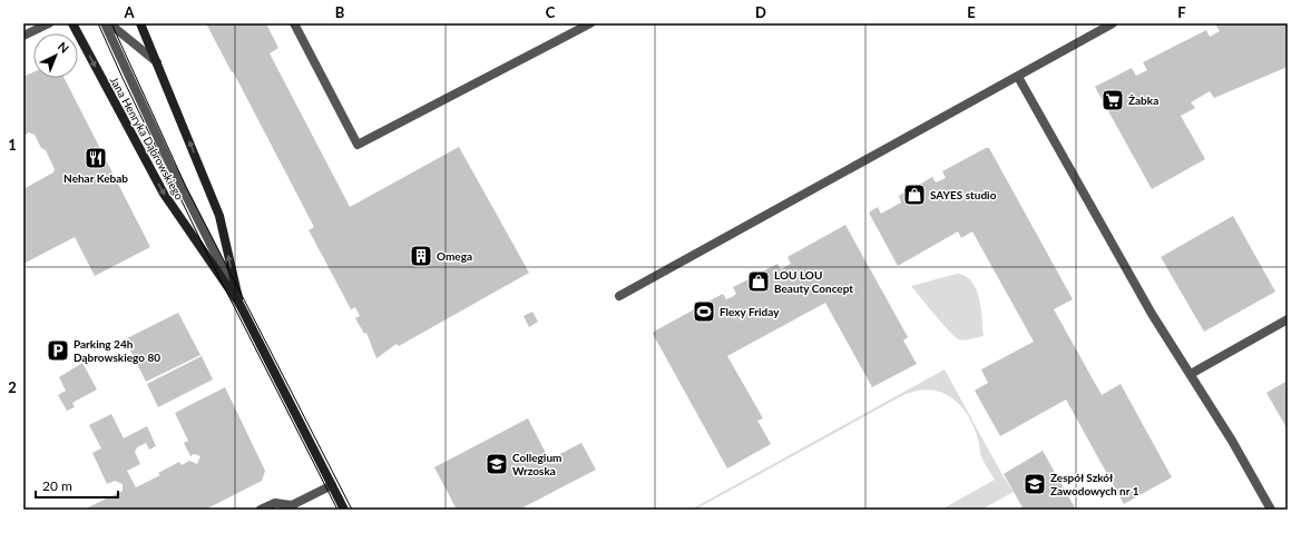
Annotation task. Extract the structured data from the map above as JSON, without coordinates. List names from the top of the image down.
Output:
{
  "streets": {
    "street": ["Jana Henryka Dąbrowskiego"]
  },
  "places": {
    "supermarket": ["Żabka"],
    "restaurant": ["Nehar Kebab"],
    "shop": ["SAYES studio", "LOU LOU Beauty Concept"],
    "building": ["Omega"],
    "sports": ["Flexy Friday"],
    "parking": ["Parking 24h Dąbrowskiego 80"],
    "school or university": ["Collegium Wrzoska", "Zespół Szkół Zawodowych nr 1"]
  },
  "scale_bar": "20 m",
  "north": "top right",
  "grid": {
    "columns": [
      "A",
      "B",
      "C",
      "D",
      "E",
      "F"
    ],
    "rows": ["1", "2"]
  }
}
